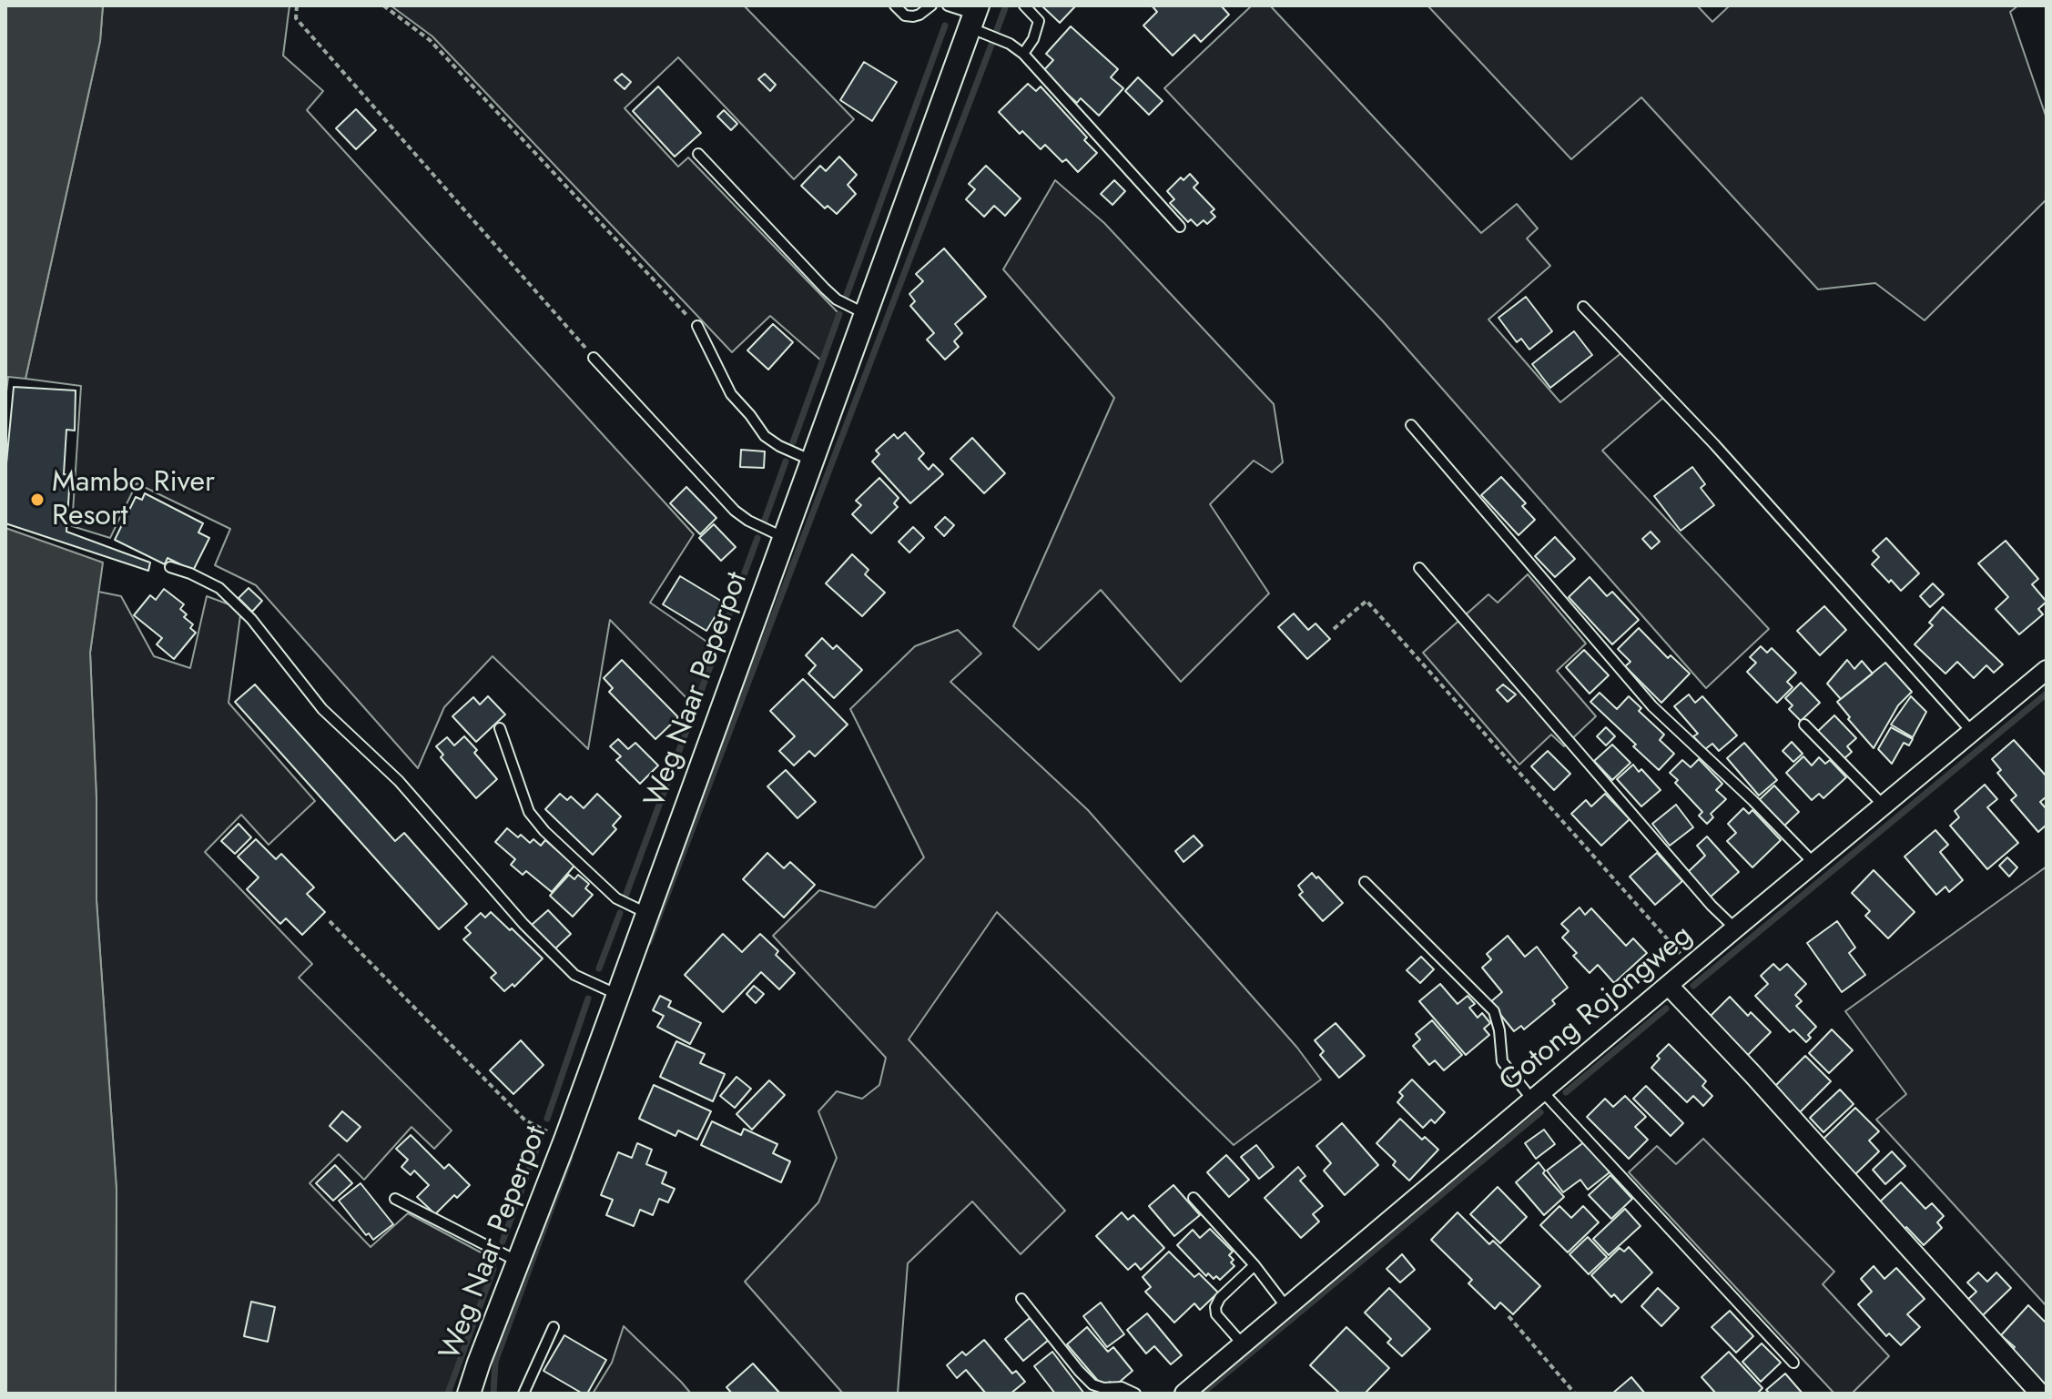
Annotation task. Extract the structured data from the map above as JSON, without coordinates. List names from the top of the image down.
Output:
{
  "streets": {
    "street": ["Weg Naar Peperpot", "Gotong Rojongweg"]
  },
  "places": ["Mambo River Resort"]
}
